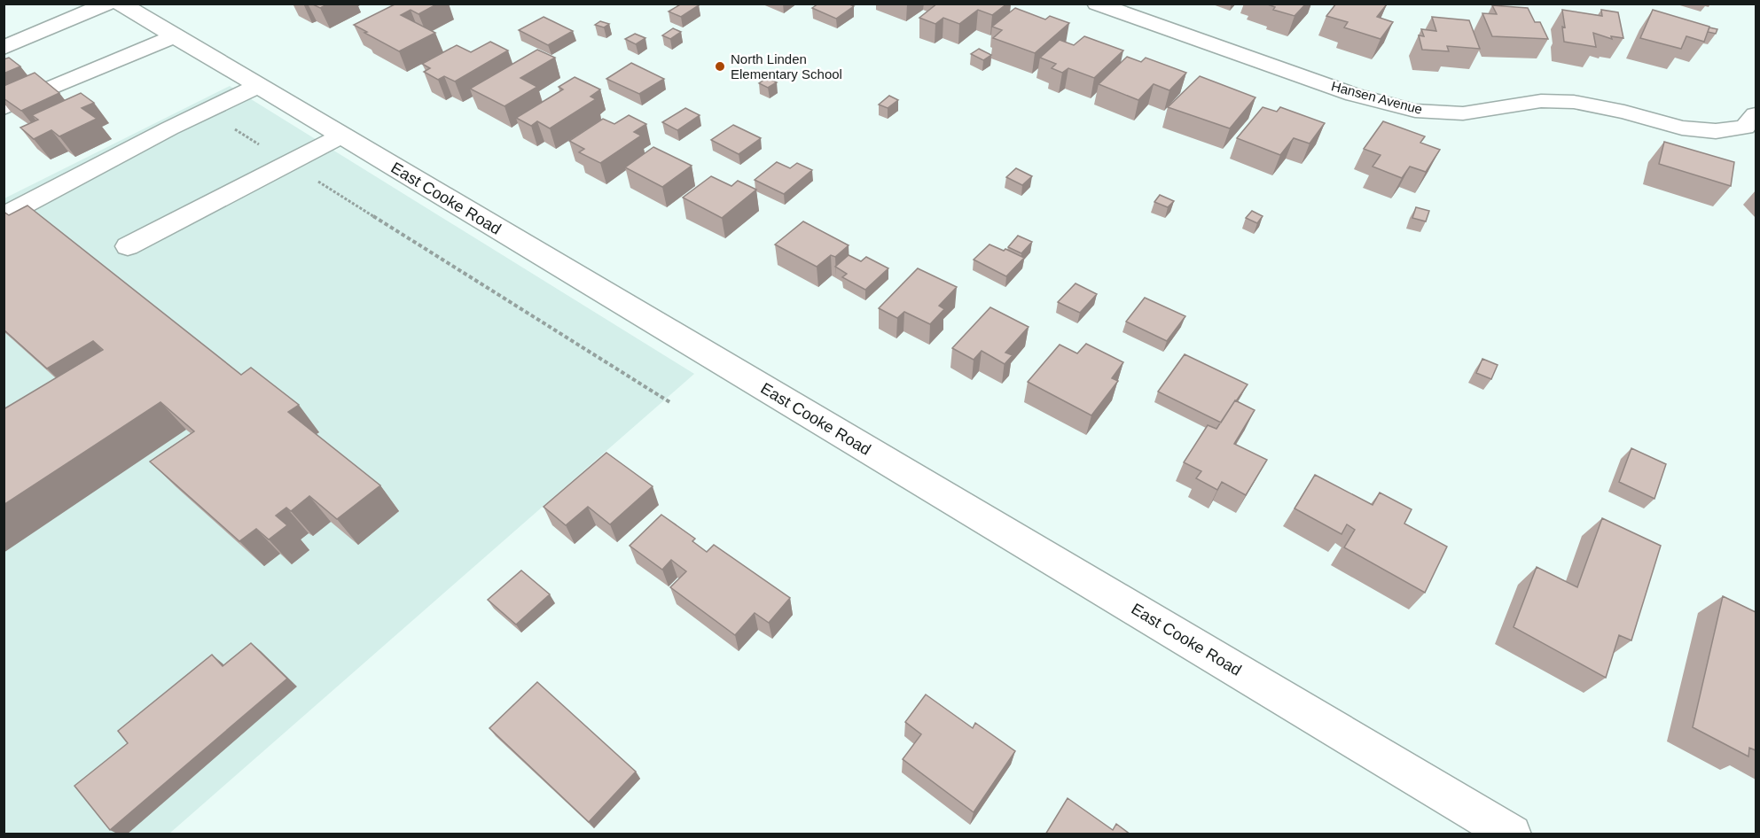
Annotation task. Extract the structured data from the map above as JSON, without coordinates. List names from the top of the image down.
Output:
{
  "streets": {
    "street": ["Hansen Avenue", "East Cooke Road"]
  },
  "places": ["North Linden Elementary School"]
}
